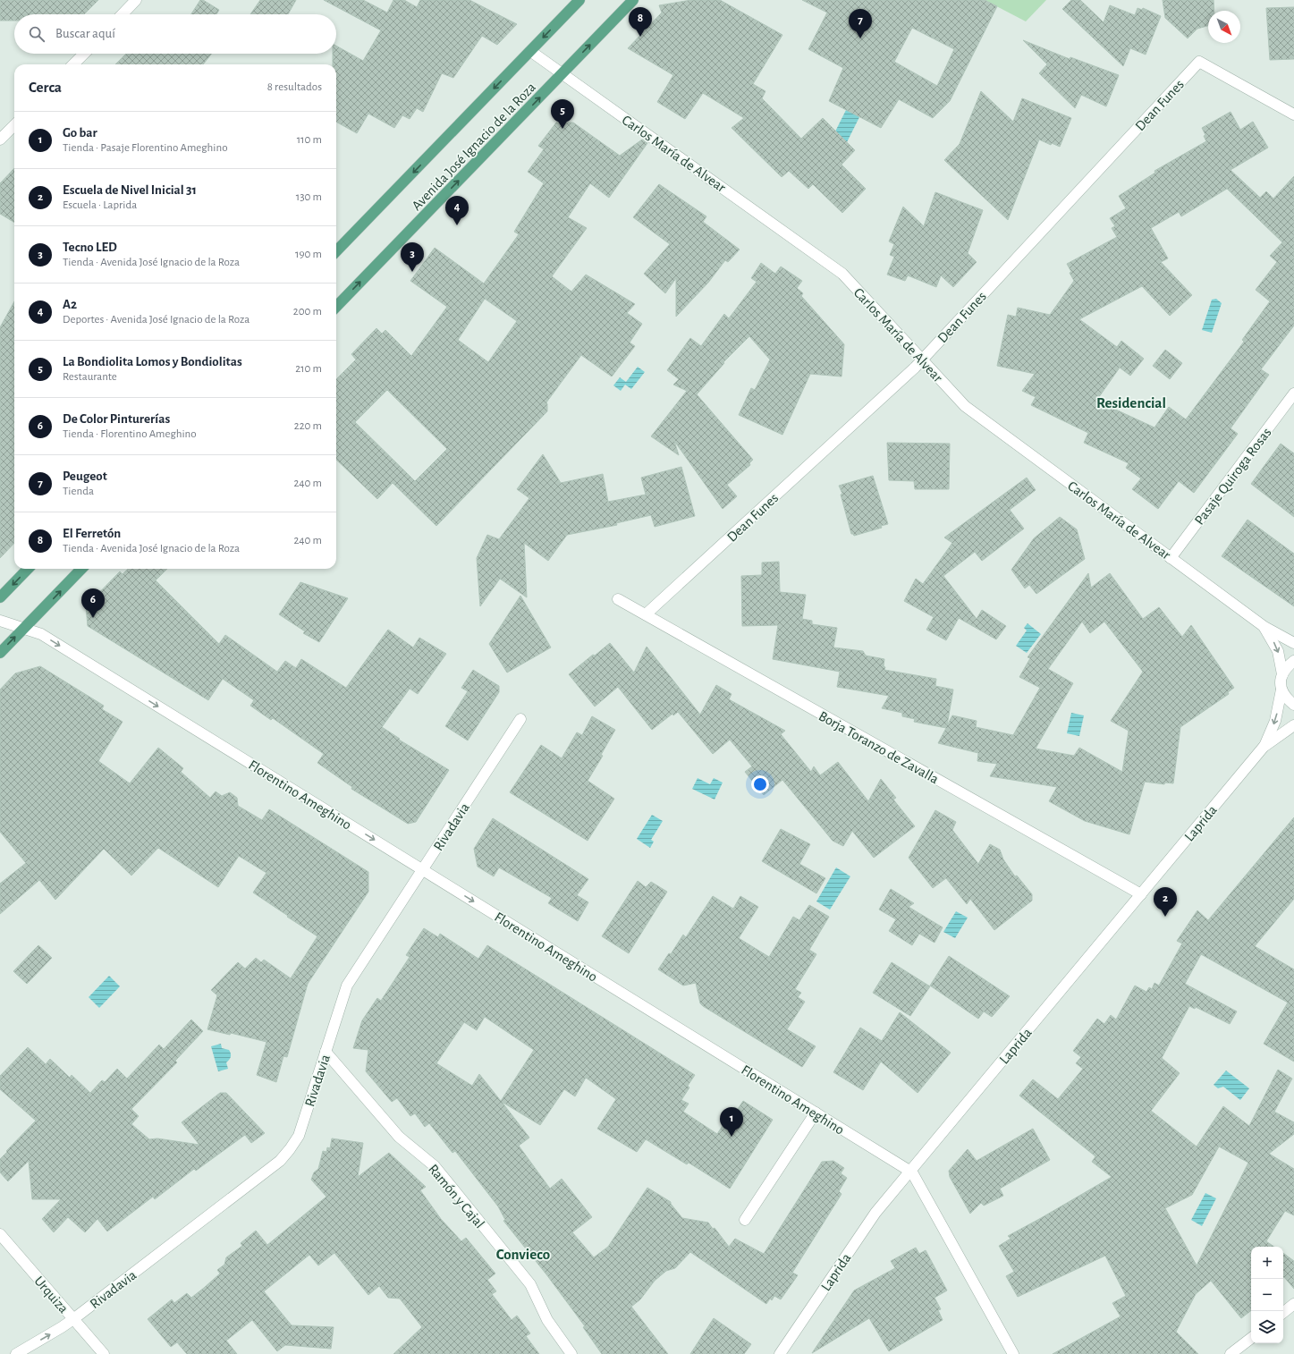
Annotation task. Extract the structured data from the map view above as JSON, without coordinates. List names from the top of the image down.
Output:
{
  "streets": {
    "main road": ["Avenida José Ignacio de la Roza"],
    "street": [
      "Dean Funes",
      "Carlos María de Alvear",
      "Pasaje Quiroga Rosas",
      "Borja Toranzo de Zavalla",
      "Florentino Ameghino",
      "Laprida",
      "Rivadavia",
      "Ramón y Cajal",
      "Urquiza"
    ]
  },
  "crossings": [
    ["Dean Funes", "Carlos María de Alvear"],
    ["Dean Funes", "Borja Toranzo de Zavalla"],
    ["Avenida José Ignacio de la Roza", "Carlos María de Alvear"],
    ["Carlos María de Alvear", "Pasaje Quiroga Rosas"],
    ["Carlos María de Alvear", "Laprida"],
    ["Borja Toranzo de Zavalla", "Laprida"],
    ["Florentino Ameghino", "Laprida"],
    ["Florentino Ameghino", "Rivadavia"],
    ["Rivadavia", "Ramón y Cajal"],
    ["Rivadavia", "Urquiza"]
  ],
  "one_way": ["Florentino Ameghino"],
  "districts": ["Residencial", "Convieco"],
  "north": "bottom right",
  "page": {
    "pins": [
      "8",
      "7",
      "5",
      "4",
      "3",
      "6",
      "2",
      "1"
    ],
    "search": "Buscar aquí",
    "heading": ["Cerca", "8 resultados"],
    "list": [
      {
        "mark": "1",
        "name": "Go bar",
        "note": "Tienda · Pasaje Florentino Ameghino",
        "value": "110 m"
      },
      {
        "mark": "2",
        "name": "Escuela de Nivel Inicial 31",
        "note": "Escuela · Laprida",
        "value": "130 m"
      },
      {
        "mark": "3",
        "name": "Tecno LED",
        "note": "Tienda · Avenida José Ignacio de la Roza",
        "value": "190 m"
      },
      {
        "mark": "4",
        "name": "A2",
        "note": "Deportes · Avenida José Ignacio de la Roza",
        "value": "200 m"
      },
      {
        "mark": "5",
        "name": "La Bondiolita Lomos y Bondiolitas",
        "note": "Restaurante",
        "value": "210 m"
      },
      {
        "mark": "6",
        "name": "De Color Pinturerías",
        "note": "Tienda · Florentino Ameghino",
        "value": "220 m"
      },
      {
        "mark": "7",
        "name": "Peugeot",
        "note": "Tienda",
        "value": "240 m"
      },
      {
        "mark": "8",
        "name": "El Ferretón",
        "note": "Tienda · Avenida José Ignacio de la Roza",
        "value": "240 m"
      }
    ],
    "map_buttons": ["+", "−"]
  }
}
